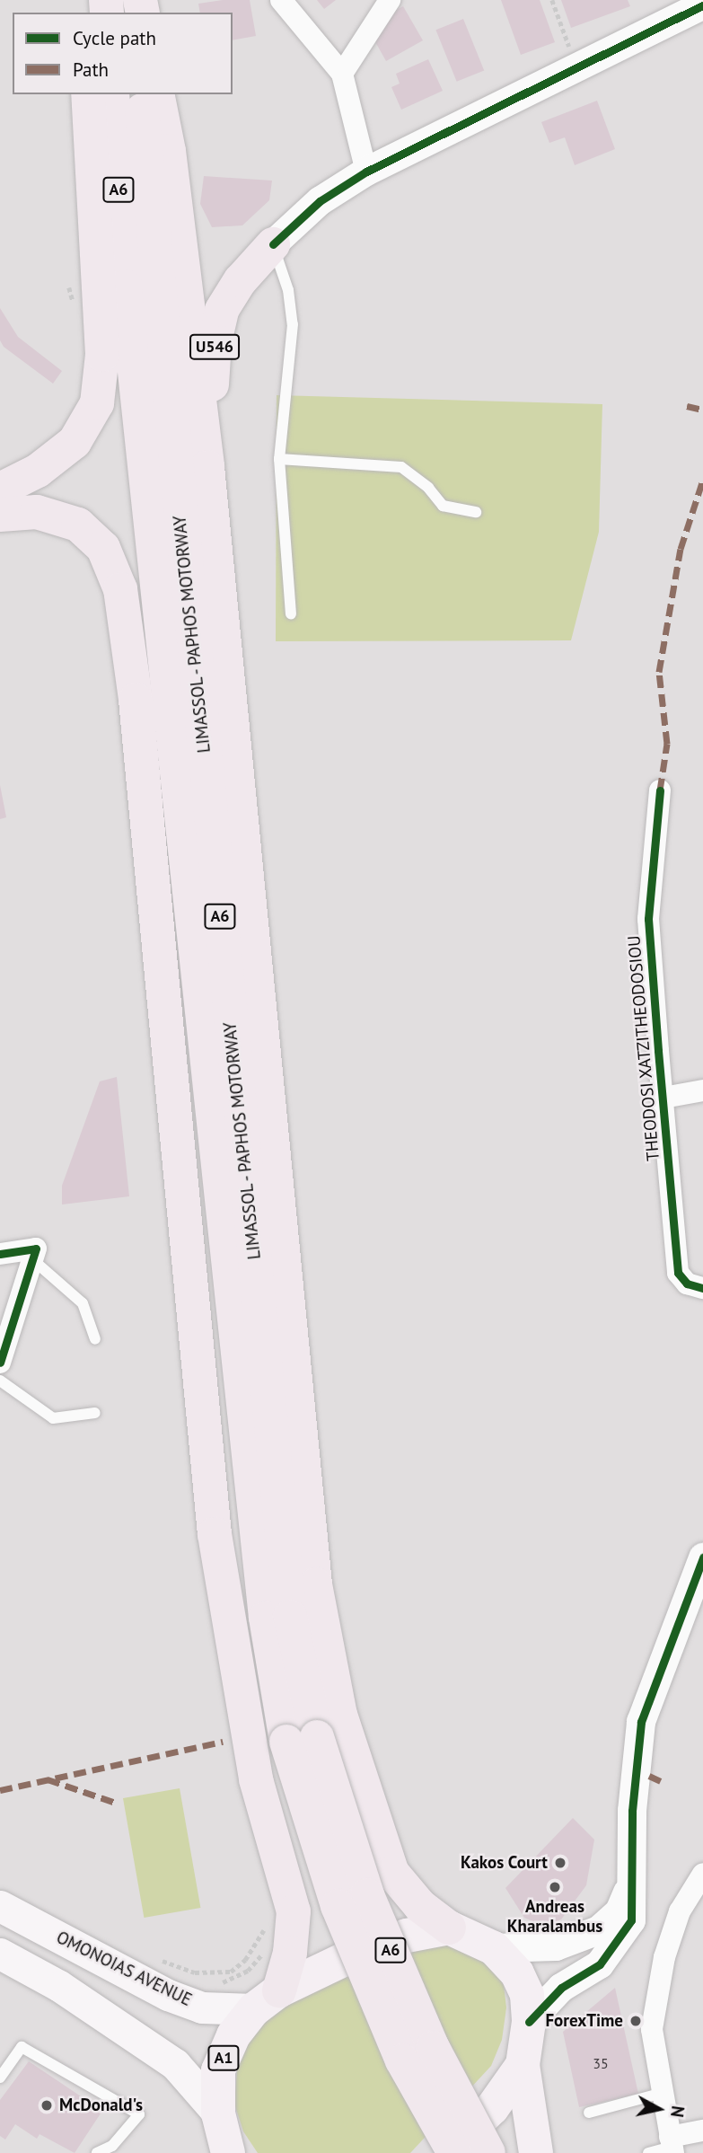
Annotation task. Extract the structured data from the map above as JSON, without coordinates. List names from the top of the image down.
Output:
{
  "streets": {
    "highway": ["A6", "U546", "LIMASSOL - PAPHOS MOTORWAY"],
    "main road": ["OMONOIAS AVENUE", "A1"],
    "street": ["THEODOSI XATZITHEODOSIOU"]
  },
  "crossings": [
    ["OMONOIAS AVENUE", "A1"]
  ],
  "places": [
    "Kakos Court",
    "Andreas Kharalambus",
    "ForexTime",
    "McDonald's"
  ],
  "house_numbers": ["35"],
  "legend": ["Cycle path", "Path"],
  "north": "right"
}
